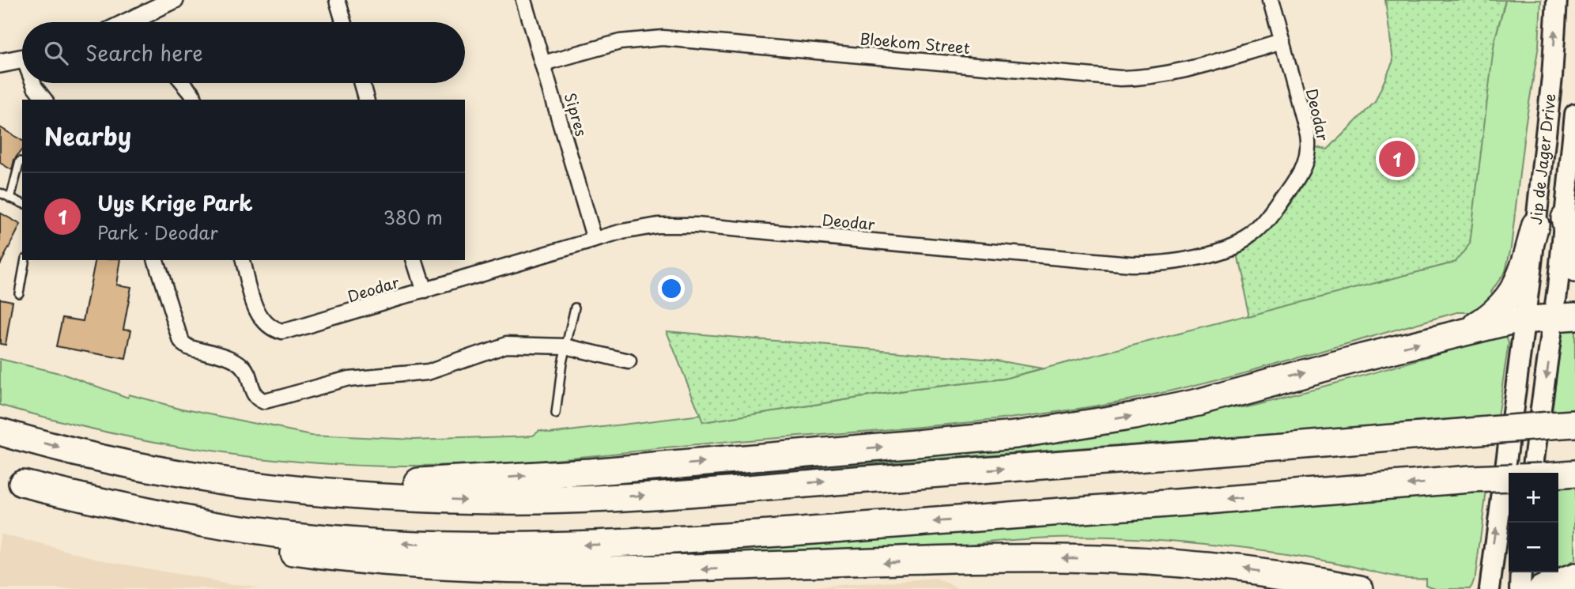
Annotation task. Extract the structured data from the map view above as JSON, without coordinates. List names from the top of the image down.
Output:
{
  "streets": {
    "main road": ["Jip de Jager Drive"],
    "street": ["Bloekom Street", "Sipres", "Deodar"]
  },
  "crossings": [
    ["Bloekom Street", "Sipres"],
    ["Bloekom Street", "Deodar"],
    ["Sipres", "Deodar"]
  ],
  "page": {
    "search": "Search here",
    "heading": "Nearby",
    "pins": "1",
    "list": [
      {
        "mark": "1",
        "name": "Uys Krige Park",
        "note": "Park · Deodar",
        "value": "380 m"
      }
    ],
    "map_buttons": ["+", "−"]
  }
}
